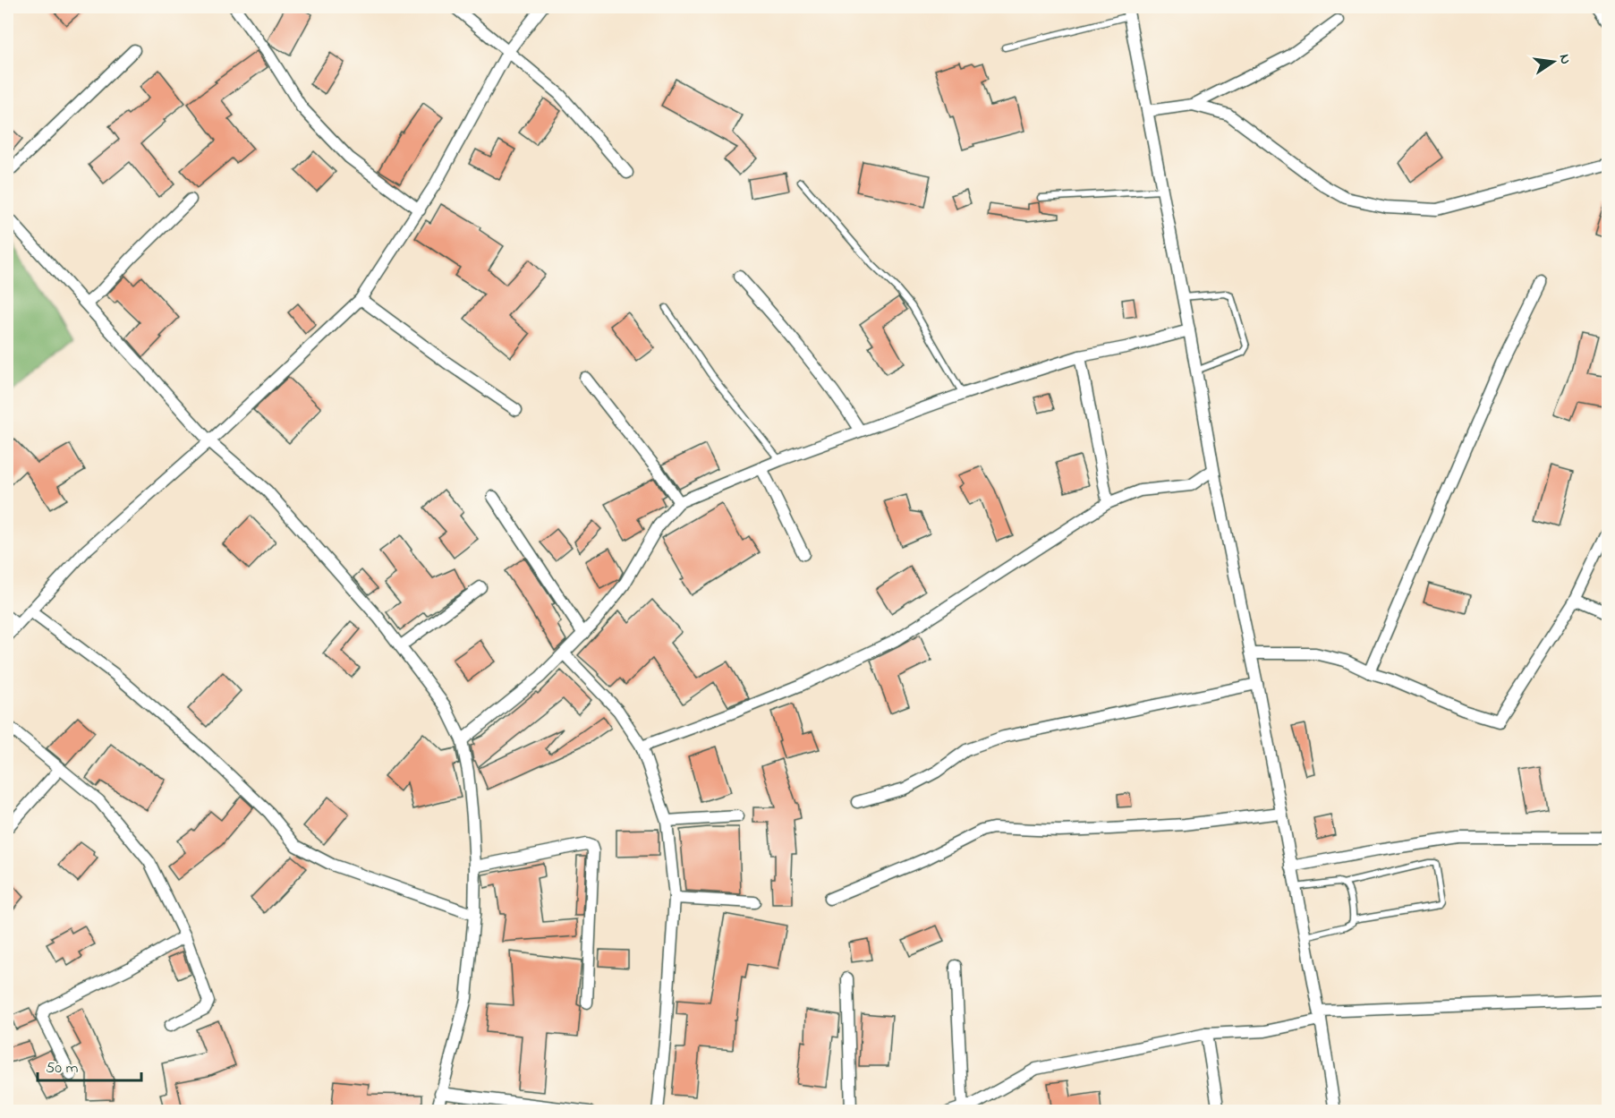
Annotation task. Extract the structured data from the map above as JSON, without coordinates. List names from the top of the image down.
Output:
{
  "scale_bar": "50 m",
  "north": "right"
}
